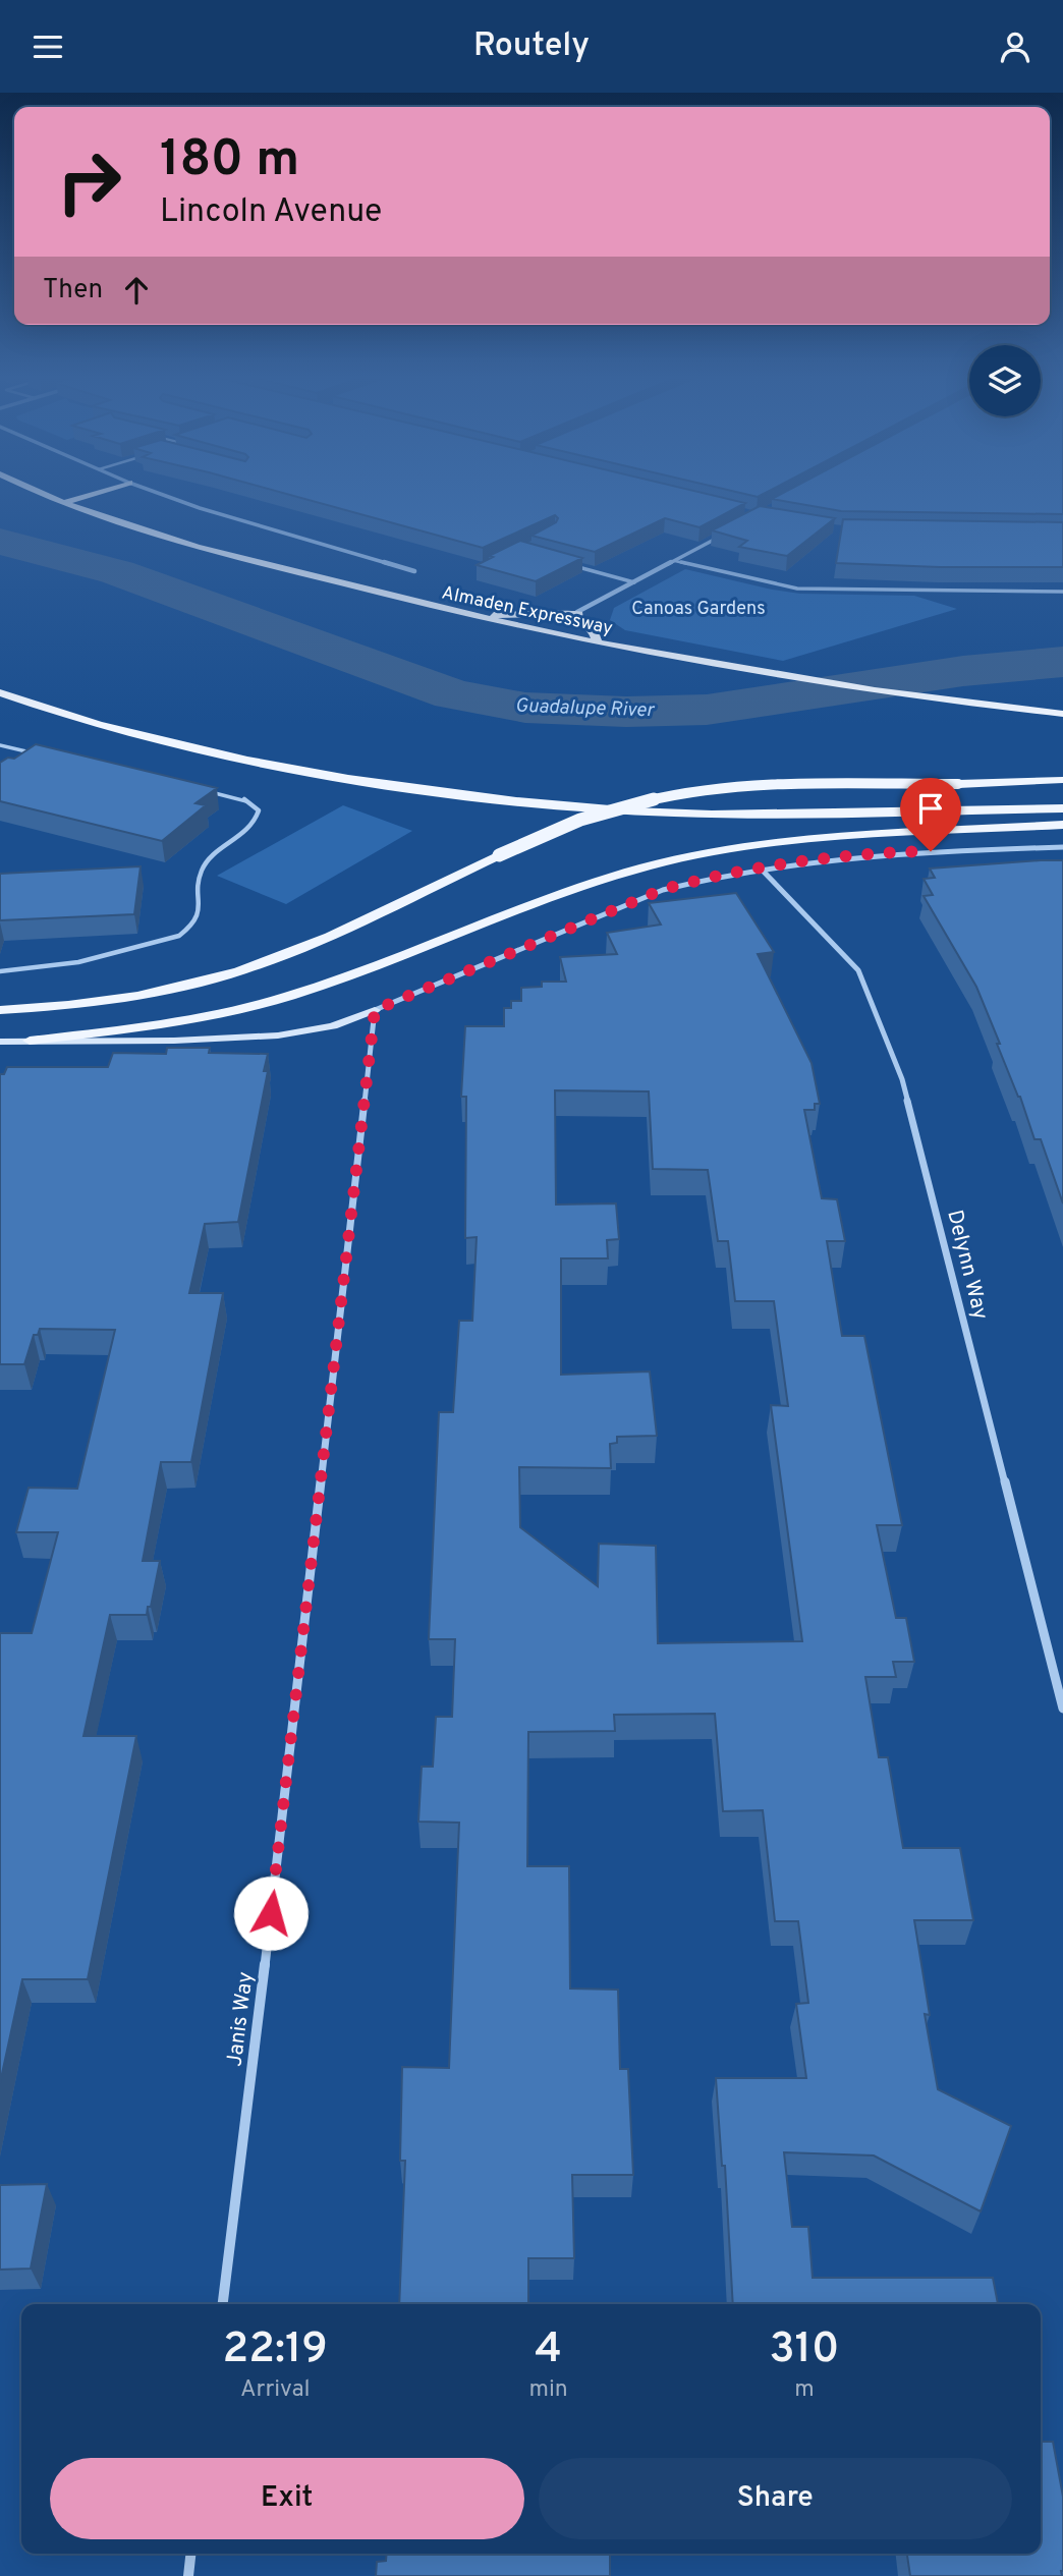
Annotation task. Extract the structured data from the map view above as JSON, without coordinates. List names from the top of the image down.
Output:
{
  "streets": {
    "main road": ["Almaden Expressway"],
    "street": ["Delynn Way", "Janis Way"]
  },
  "water": ["Guadalupe River"],
  "parks": ["Canoas Gardens"],
  "page": {
    "header": "Routely",
    "turn": ["180 m", "Lincoln Avenue"],
    "then": "Then",
    "eta": [
      "22:19",
      "Arrival",
      "4",
      "min",
      "310",
      "m"
    ],
    "buttons": ["Exit", "Share"]
  }
}
